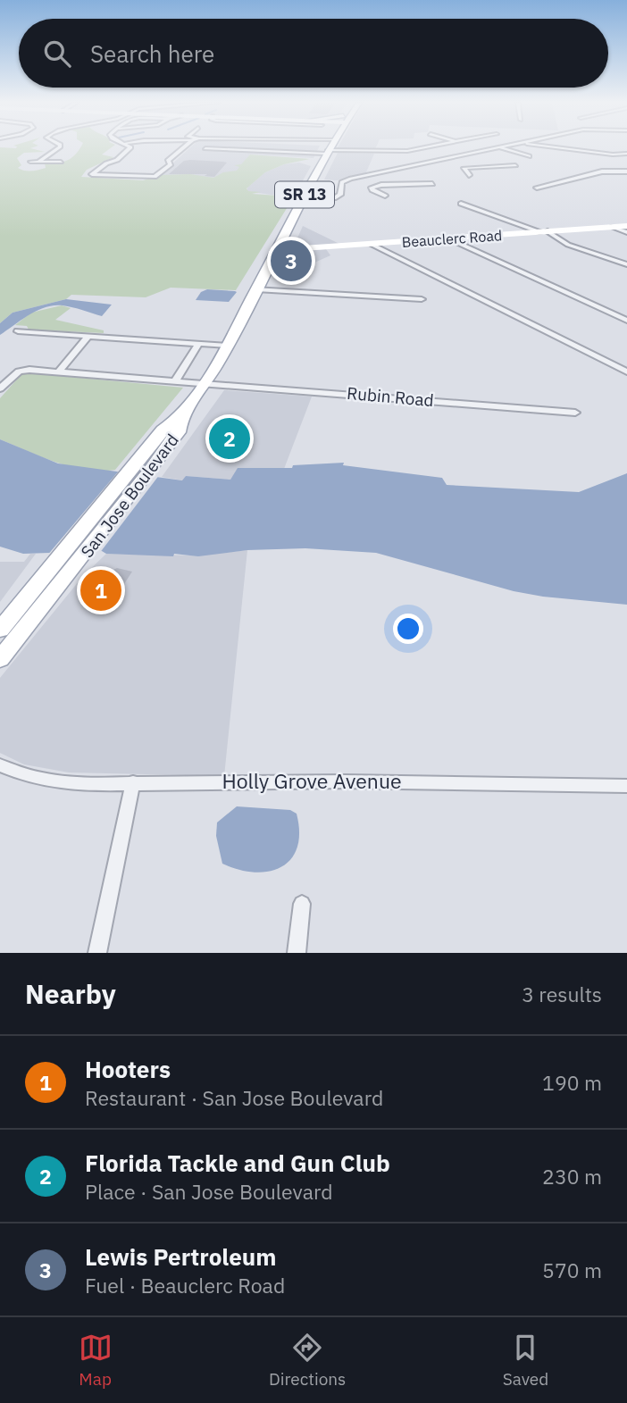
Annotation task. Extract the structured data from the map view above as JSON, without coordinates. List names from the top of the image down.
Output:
{
  "streets": {
    "main road": ["SR 13", "San Jose Boulevard"],
    "street": ["Beauclerc Road", "Rubin Road", "Holly Grove Avenue"]
  },
  "crossings": [
    ["Beauclerc Road", "San Jose Boulevard"],
    ["Rubin Road", "San Jose Boulevard"]
  ],
  "page": {
    "search": "Search here",
    "pins": ["3", "2", "1"],
    "heading": ["Nearby", "3 results"],
    "list": [
      {
        "mark": "1",
        "name": "Hooters",
        "note": "Restaurant · San Jose Boulevard",
        "value": "190 m"
      },
      {
        "mark": "2",
        "name": "Florida Tackle and Gun Club",
        "note": "Place · San Jose Boulevard",
        "value": "230 m"
      },
      {
        "mark": "3",
        "name": "Lewis Pertroleum",
        "note": "Fuel · Beauclerc Road",
        "value": "570 m"
      }
    ],
    "nav": ["Map", "Directions", "Saved"]
  }
}
